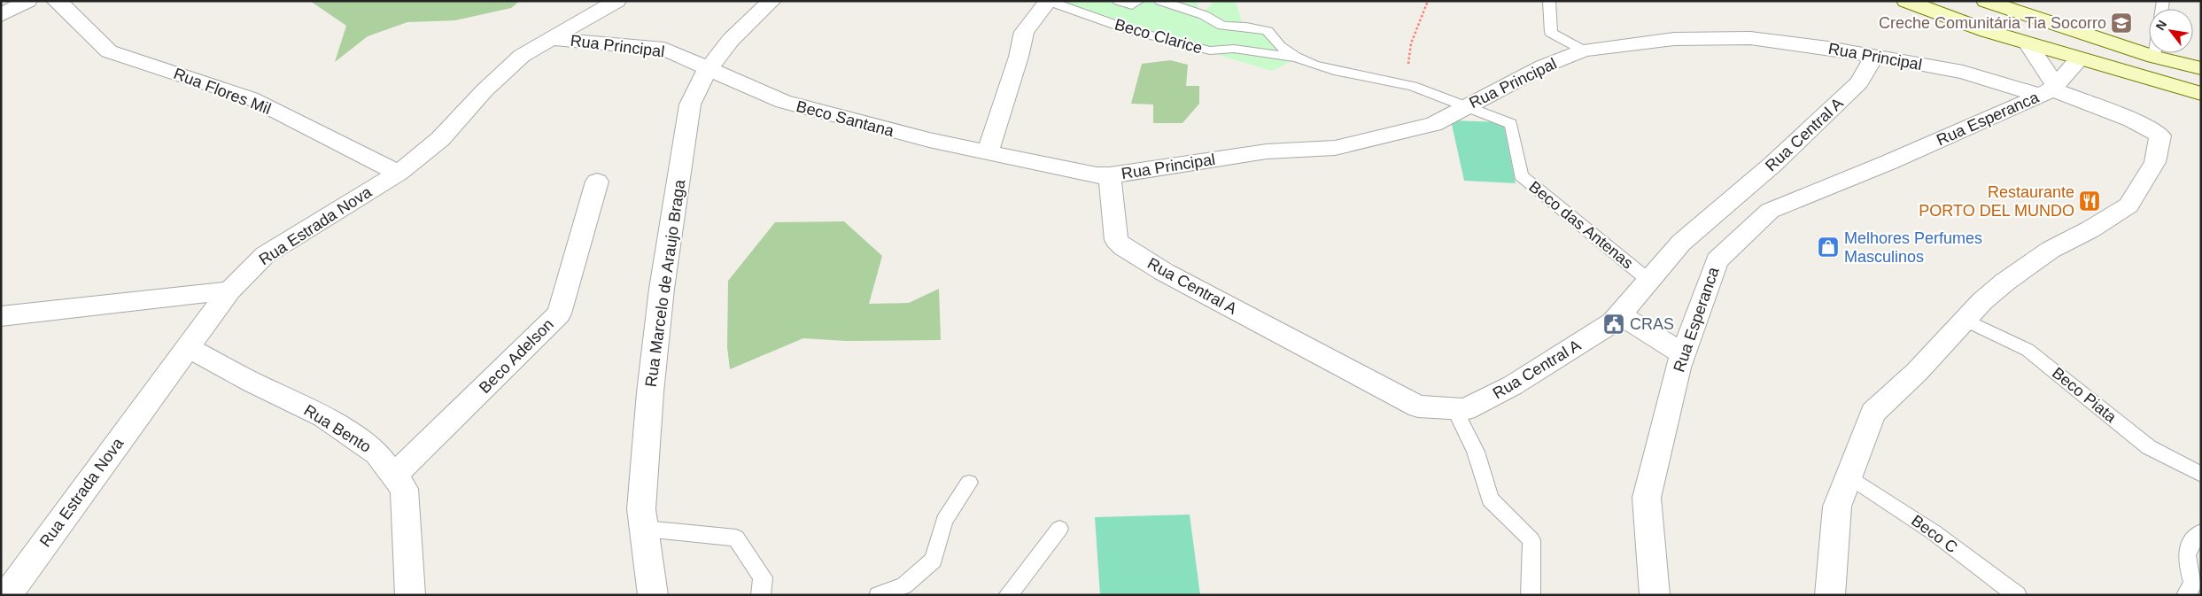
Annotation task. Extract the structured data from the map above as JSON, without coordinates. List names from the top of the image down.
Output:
{
  "streets": {
    "street": [
      "Rua Principal",
      "Rua Flores Mil",
      "Beco Santana",
      "Rua Esperanca",
      "Rua Central A",
      "Rua Estrada Nova",
      "Rua Marcelo de Araujo Braga",
      "Beco Adelson",
      "Rua Bento"
    ],
    "lane": [
      "Beco Clarice",
      "Beco das Antenas",
      "Beco Piata",
      "Beco C"
    ]
  },
  "crossings": [
    ["Beco Clarice", "Beco das Antenas"],
    ["Rua Principal", "Beco Santana"],
    ["Rua Principal", "Rua Esperanca"],
    ["Rua Principal", "Rua Central A"],
    ["Rua Principal", "Beco das Antenas"],
    ["Rua Principal", "Rua Estrada Nova"],
    ["Rua Principal", "Rua Marcelo de Araujo Braga"],
    ["Rua Flores Mil", "Rua Estrada Nova"],
    ["Beco Santana", "Rua Marcelo de Araujo Braga"],
    ["Rua Esperanca", "Beco Piata"],
    ["Rua Esperanca", "Beco C"],
    ["Rua Central A", "Beco das Antenas"],
    ["Rua Estrada Nova", "Rua Bento"],
    ["Beco Adelson", "Rua Bento"]
  ],
  "places": {
    "school or university": ["Creche Comunitária Tia Socorro"],
    "restaurant": ["Restaurante PORTO DEL MUNDO"],
    "shop": ["Melhores Perfumes Masculinos"],
    "public building": ["CRAS"]
  },
  "north": "top left"
}
